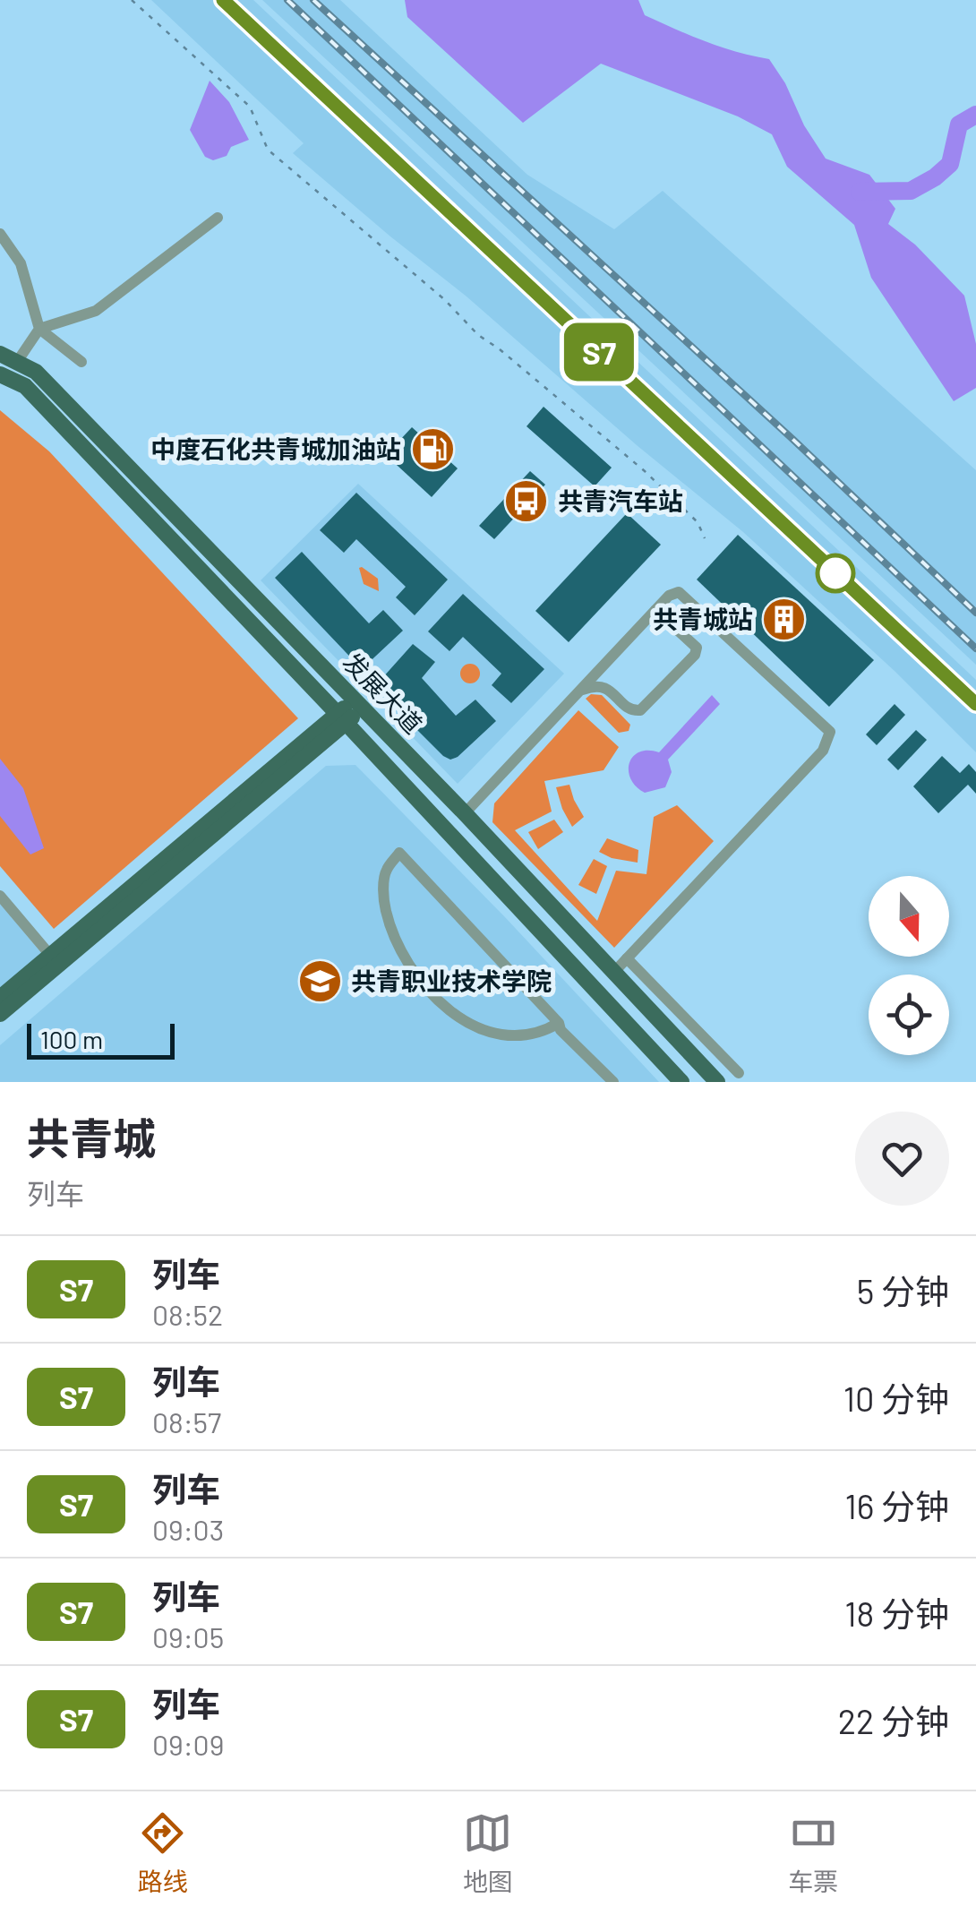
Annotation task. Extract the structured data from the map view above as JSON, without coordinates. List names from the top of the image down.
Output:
{
  "streets": {
    "main road": ["发展大道"]
  },
  "places": {
    "fuel station": ["中度石化共青城加油站"],
    "bus stop": ["共青汽车站"],
    "building": ["共青城站"],
    "school or university": ["共青职业技术学院"]
  },
  "scale_bar": "100 m",
  "north": "bottom",
  "page": {
    "on_map": "S7",
    "scale": "100 m",
    "heading": ["共青城", "列车"],
    "list": [
      {
        "mark": "S7",
        "name": "列车",
        "note": "08:52",
        "value": "5 分钟"
      },
      {
        "mark": "S7",
        "name": "列车",
        "note": "08:57",
        "value": "10 分钟"
      },
      {
        "mark": "S7",
        "name": "列车",
        "note": "09:03",
        "value": "16 分钟"
      },
      {
        "mark": "S7",
        "name": "列车",
        "note": "09:05",
        "value": "18 分钟"
      },
      {
        "mark": "S7",
        "name": "列车",
        "note": "09:09",
        "value": "22 分钟"
      }
    ],
    "tabs": ["路线", "地图", "车票"]
  }
}
